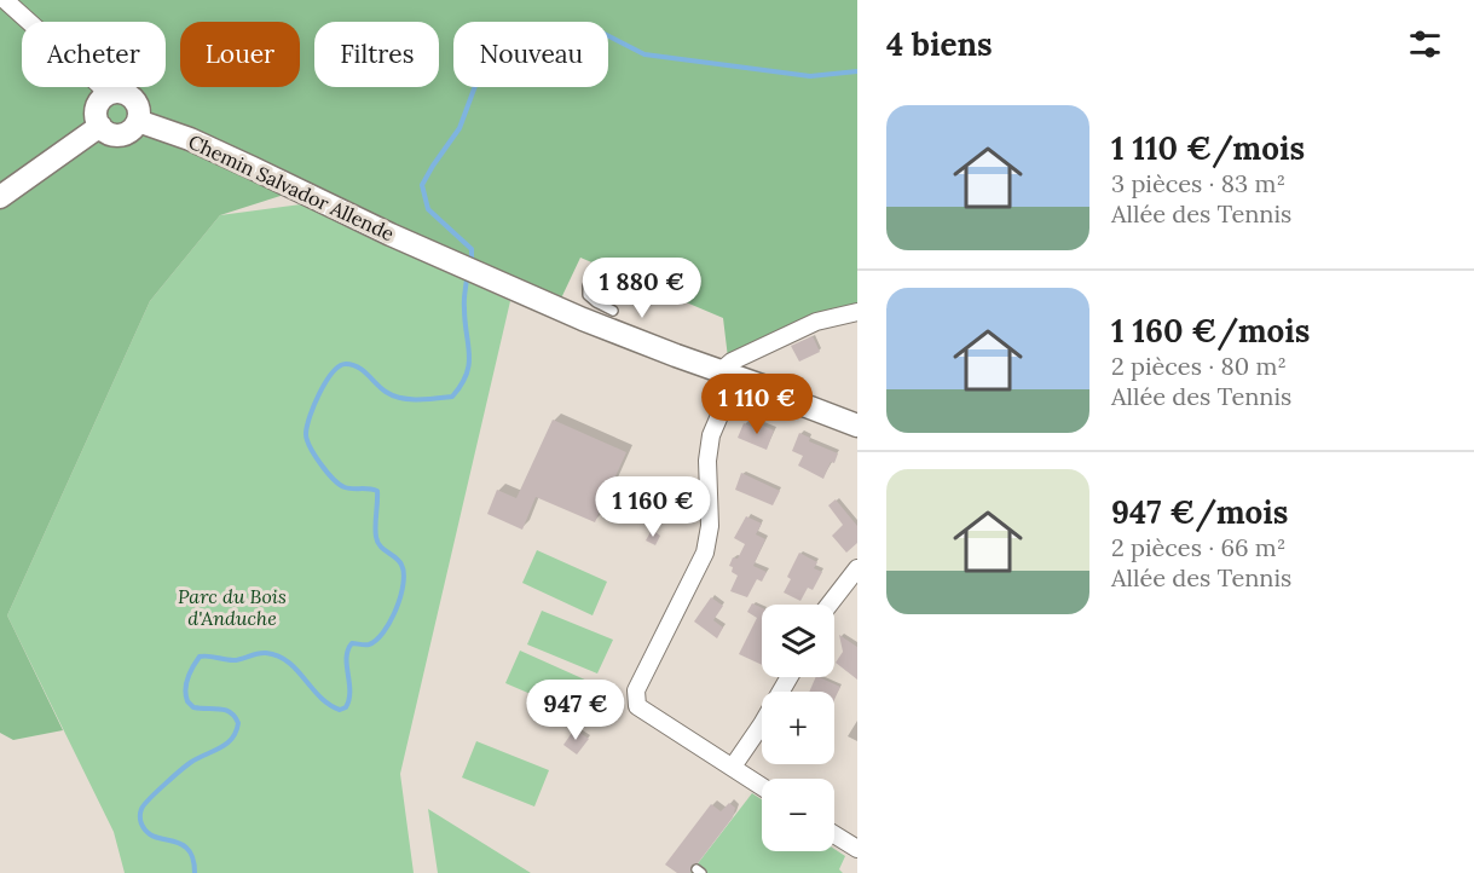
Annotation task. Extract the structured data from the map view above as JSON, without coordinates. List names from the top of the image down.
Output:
{
  "streets": {
    "street": ["Chemin Salvador Allende"]
  },
  "parks": ["Parc du Bois d'Anduche"],
  "page": {
    "heading": "4 biens",
    "chip": [
      "Acheter",
      "Louer",
      "Filtres",
      "Nouveau"
    ],
    "list": [
      {
        "name": "1 110 €/mois",
        "note": "3 pièces · 83 m² · Allée des Tennis"
      },
      {
        "name": "1 160 €/mois",
        "note": "2 pièces · 80 m² · Allée des Tennis"
      },
      {
        "name": "947 €/mois",
        "note": "2 pièces · 66 m² · Allée des Tennis"
      }
    ],
    "price": [
      "1 880 €",
      "1 110 €",
      "1 160 €",
      "947 €"
    ],
    "map_buttons": ["+", "−"]
  }
}
